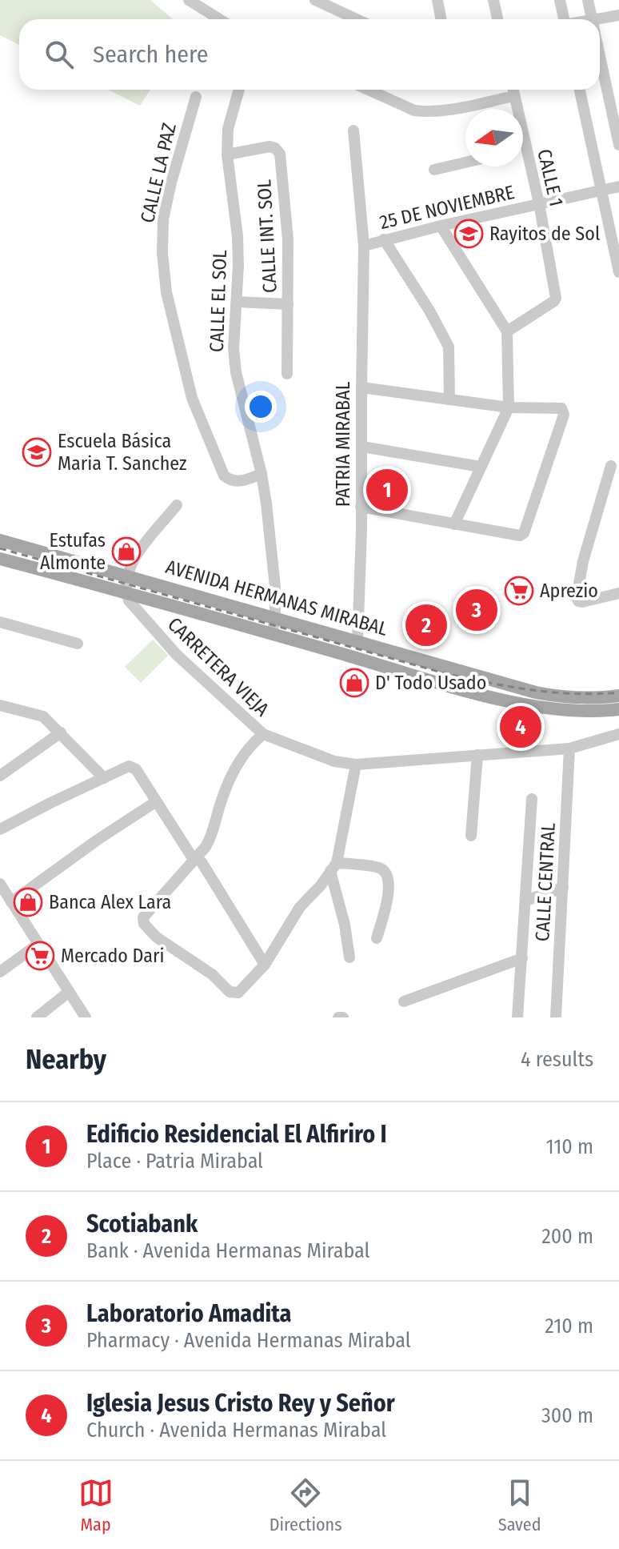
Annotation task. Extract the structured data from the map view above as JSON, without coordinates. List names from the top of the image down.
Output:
{
  "streets": {
    "main road": ["AVENIDA HERMANAS MIRABAL"],
    "street": [
      "CALLE LA PAZ",
      "CALLE 1",
      "25 DE NOVIEMBRE",
      "CALLE INT. SOL",
      "CALLE EL SOL",
      "PATRIA MIRABAL",
      "CARRETERA VIEJA",
      "CALLE CENTRAL"
    ]
  },
  "crossings": [
    ["CALLE LA PAZ", "CALLE EL SOL"],
    ["CALLE 1", "25 DE NOVIEMBRE"],
    ["25 DE NOVIEMBRE", "PATRIA MIRABAL"],
    ["CALLE INT. SOL", "CALLE EL SOL"],
    ["CALLE EL SOL", "AVENIDA HERMANAS MIRABAL"],
    ["PATRIA MIRABAL", "AVENIDA HERMANAS MIRABAL"],
    ["AVENIDA HERMANAS MIRABAL", "CARRETERA VIEJA"],
    ["CARRETERA VIEJA", "CALLE CENTRAL"]
  ],
  "places": {
    "school or university": ["Rayitos de Sol", "Escuela Básica Maria T. Sanchez"],
    "shop": ["Estufas Almonte", "D' Todo Usado", "Banca Alex Lara"],
    "supermarket": ["Aprezio", "Mercado Dari"]
  },
  "north": "left",
  "page": {
    "search": "Search here",
    "pins": [
      "1",
      "3",
      "2",
      "4"
    ],
    "heading": ["Nearby", "4 results"],
    "list": [
      {
        "mark": "1",
        "name": "Edificio Residencial El Alfiriro I",
        "note": "Place · Patria Mirabal",
        "value": "110 m"
      },
      {
        "mark": "2",
        "name": "Scotiabank",
        "note": "Bank · Avenida Hermanas Mirabal",
        "value": "200 m"
      },
      {
        "mark": "3",
        "name": "Laboratorio Amadita",
        "note": "Pharmacy · Avenida Hermanas Mirabal",
        "value": "210 m"
      },
      {
        "mark": "4",
        "name": "Iglesia Jesus Cristo Rey y Señor",
        "note": "Church · Avenida Hermanas Mirabal",
        "value": "300 m"
      }
    ],
    "nav": ["Map", "Directions", "Saved"]
  }
}
